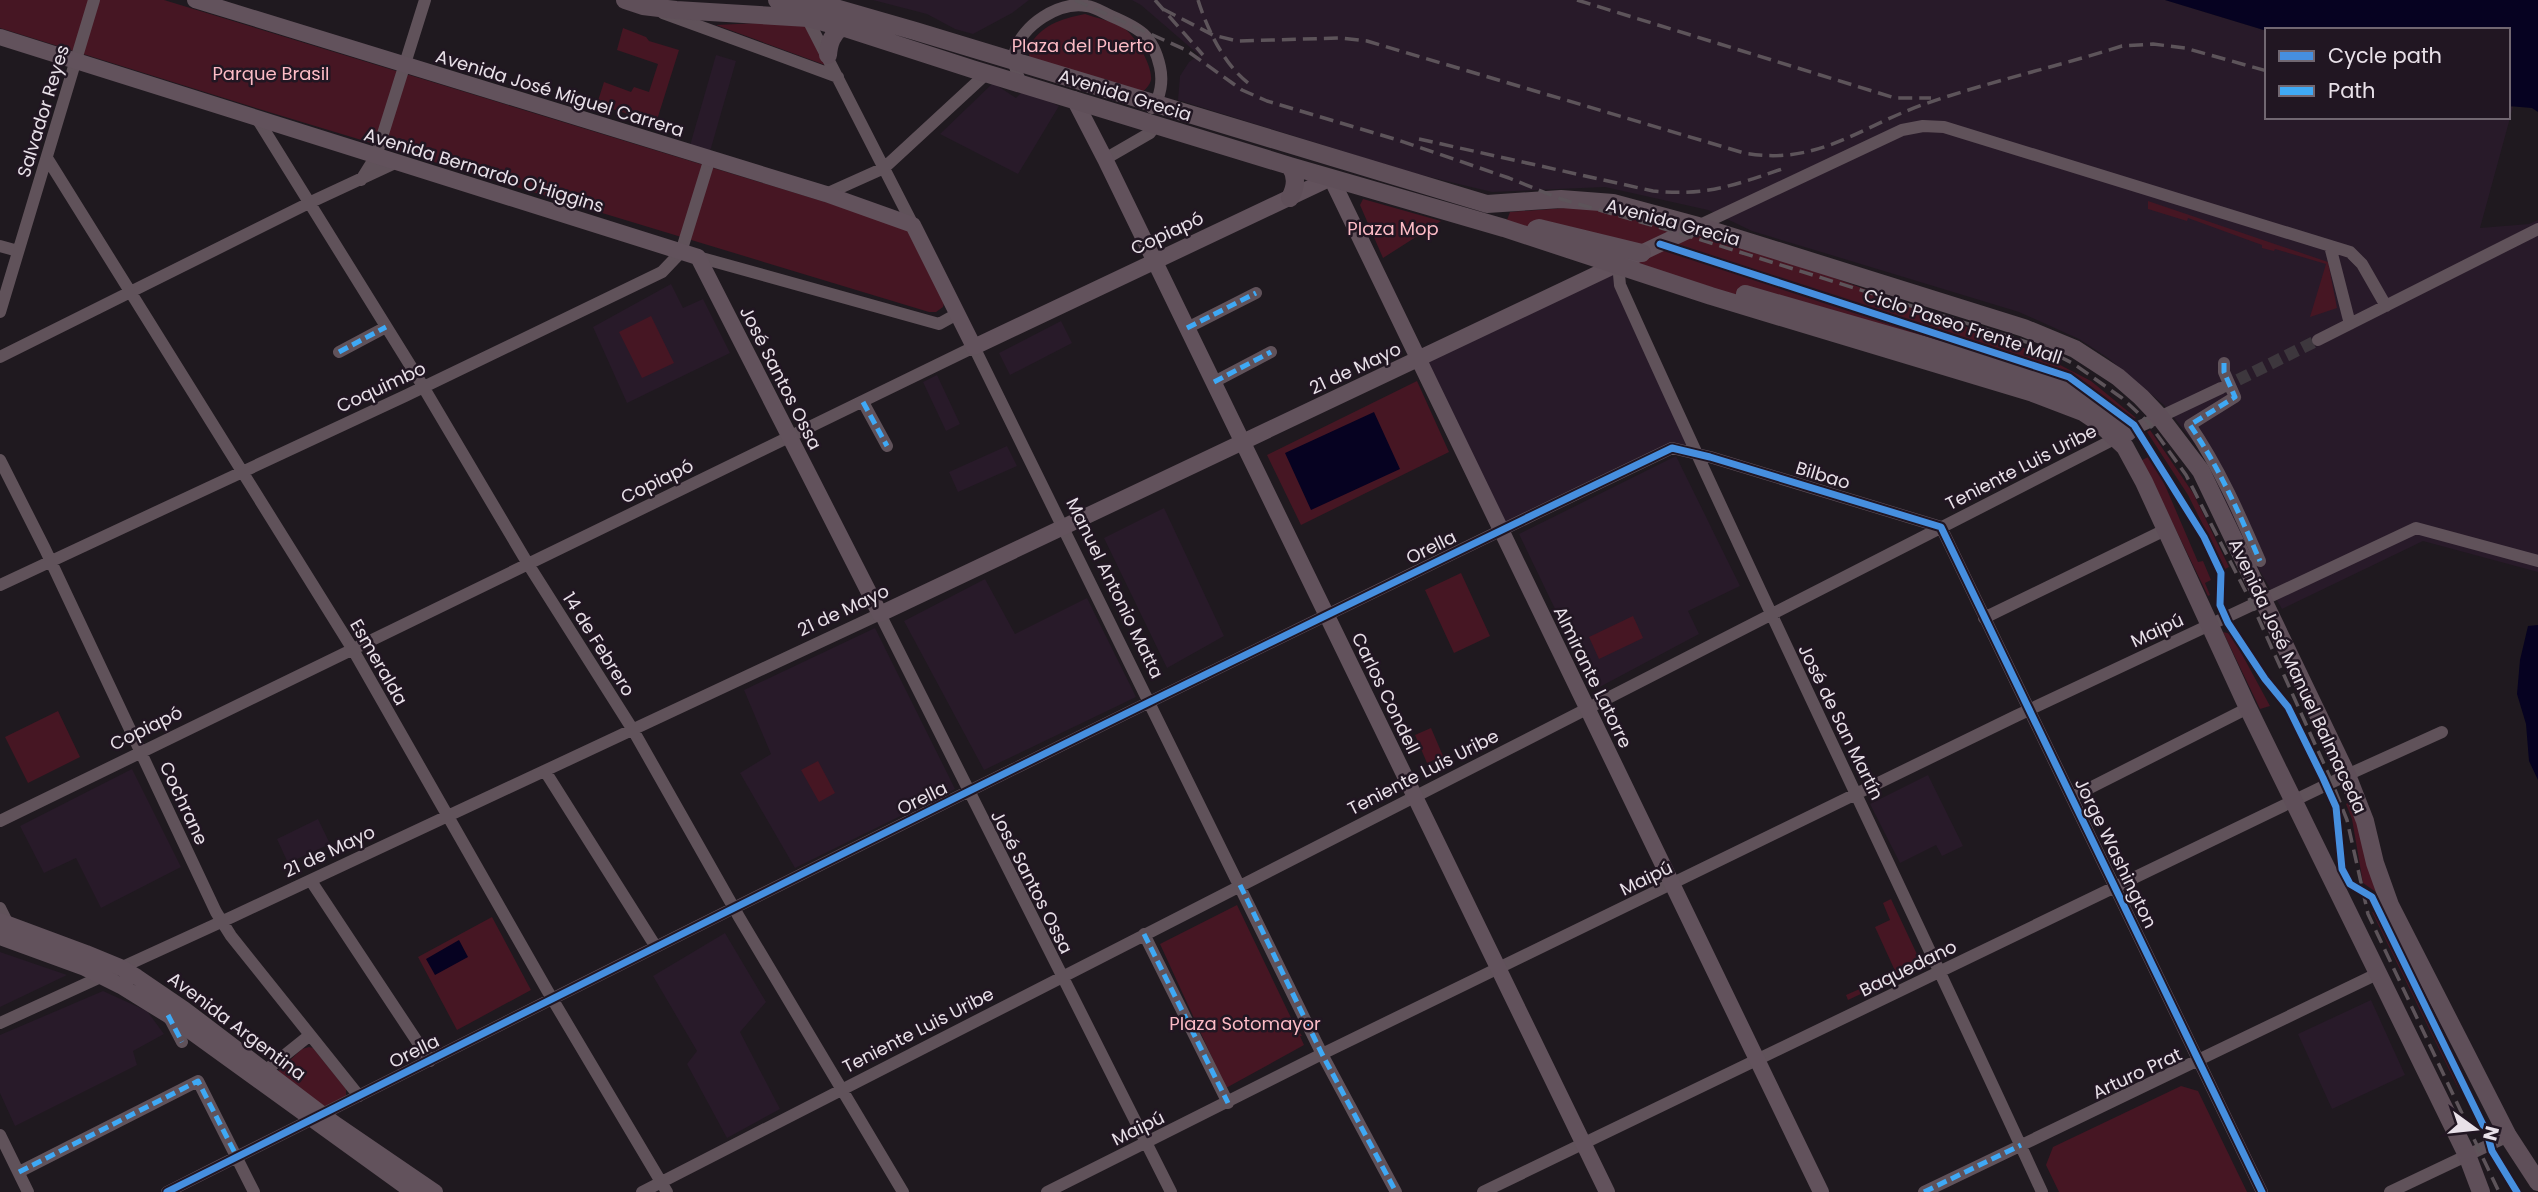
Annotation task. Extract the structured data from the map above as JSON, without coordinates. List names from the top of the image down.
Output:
{
  "streets": {
    "highway": ["Avenida Grecia", "Avenida José Manuel Balmaceda"],
    "main road": [
      "Avenida José Miguel Carrera",
      "Avenida Bernardo O'Higgins",
      "Copiapó",
      "21 de Mayo",
      "José Santos Ossa",
      "Manuel Antonio Matta",
      "Almirante Latorre",
      "Carlos Condell",
      "Avenida Argentina"
    ],
    "street": [
      "Salvador Reyes",
      "Coquimbo",
      "Teniente Luis Uribe",
      "Bilbao",
      "Orella",
      "Maipú",
      "14 de Febrero",
      "Esmeralda",
      "José de San Martín",
      "Cochrane",
      "Jorge Washington",
      "Baquedano",
      "Arturo Prat"
    ],
    "cycle path": ["Ciclo Paseo Frente Mall"]
  },
  "crossings": [
    ["Avenida José Miguel Carrera", "Manuel Antonio Matta"],
    ["Avenida Grecia", "Copiapó"],
    ["Avenida Grecia", "21 de Mayo"],
    ["Avenida Grecia", "Teniente Luis Uribe"],
    ["Avenida Grecia", "Manuel Antonio Matta"],
    ["Avenida Grecia", "Avenida José Manuel Balmaceda"],
    ["Avenida Grecia", "Almirante Latorre"],
    ["Avenida Grecia", "Carlos Condell"],
    ["Avenida Grecia", "José de San Martín"],
    ["Salvador Reyes", "Avenida Bernardo O'Higgins"],
    ["Salvador Reyes", "Esmeralda"],
    ["Avenida Bernardo O'Higgins", "José Santos Ossa"],
    ["Avenida Bernardo O'Higgins", "Coquimbo"],
    ["Avenida Bernardo O'Higgins", "Manuel Antonio Matta"],
    ["Avenida Bernardo O'Higgins", "14 de Febrero"],
    ["Copiapó", "José Santos Ossa"],
    ["Copiapó", "Manuel Antonio Matta"],
    ["Copiapó", "14 de Febrero"],
    ["Copiapó", "Esmeralda"],
    ["Copiapó", "Almirante Latorre"],
    ["Copiapó", "Carlos Condell"],
    ["Copiapó", "Cochrane"],
    ["21 de Mayo", "José Santos Ossa"],
    ["21 de Mayo", "Manuel Antonio Matta"],
    ["21 de Mayo", "14 de Febrero"],
    ["21 de Mayo", "Esmeralda"],
    ["21 de Mayo", "Almirante Latorre"],
    ["21 de Mayo", "Carlos Condell"],
    ["21 de Mayo", "José de San Martín"],
    ["21 de Mayo", "Cochrane"],
    ["21 de Mayo", "Avenida Argentina"],
    ["José Santos Ossa", "Teniente Luis Uribe"],
    ["José Santos Ossa", "Orella"],
    ["José Santos Ossa", "Maipú"],
    ["Coquimbo", "14 de Febrero"],
    ["Coquimbo", "Esmeralda"],
    ["Coquimbo", "Cochrane"],
    ["Teniente Luis Uribe", "Bilbao"],
    ["Teniente Luis Uribe", "Manuel Antonio Matta"],
    ["Teniente Luis Uribe", "14 de Febrero"],
    ["Teniente Luis Uribe", "Esmeralda"],
    ["Teniente Luis Uribe", "Avenida José Manuel Balmaceda"],
    ["Teniente Luis Uribe", "Almirante Latorre"],
    ["Teniente Luis Uribe", "Carlos Condell"],
    ["Teniente Luis Uribe", "José de San Martín"],
    ["Teniente Luis Uribe", "Jorge Washington"],
    ["Bilbao", "Orella"],
    ["Bilbao", "José de San Martín"],
    ["Bilbao", "Jorge Washington"],
    ["Orella", "Manuel Antonio Matta"],
    ["Orella", "14 de Febrero"],
    ["Orella", "Esmeralda"],
    ["Orella", "Almirante Latorre"],
    ["Orella", "Carlos Condell"],
    ["Orella", "José de San Martín"],
    ["Orella", "Cochrane"],
    ["Orella", "Avenida Argentina"],
    ["Manuel Antonio Matta", "Maipú"],
    ["Maipú", "Avenida José Manuel Balmaceda"],
    ["Maipú", "Almirante Latorre"],
    ["Maipú", "Carlos Condell"],
    ["Maipú", "José de San Martín"],
    ["Maipú", "Jorge Washington"],
    ["Avenida José Manuel Balmaceda", "Baquedano"],
    ["Almirante Latorre", "Baquedano"],
    ["Carlos Condell", "Baquedano"],
    ["José de San Martín", "Baquedano"],
    ["José de San Martín", "Arturo Prat"],
    ["Jorge Washington", "Baquedano"],
    ["Jorge Washington", "Arturo Prat"]
  ],
  "parks": [
    "Plaza del Puerto",
    "Parque Brasil",
    "Plaza Mop",
    "Plaza Sotomayor"
  ],
  "legend": ["Cycle path", "Path"],
  "north": "right"
}
